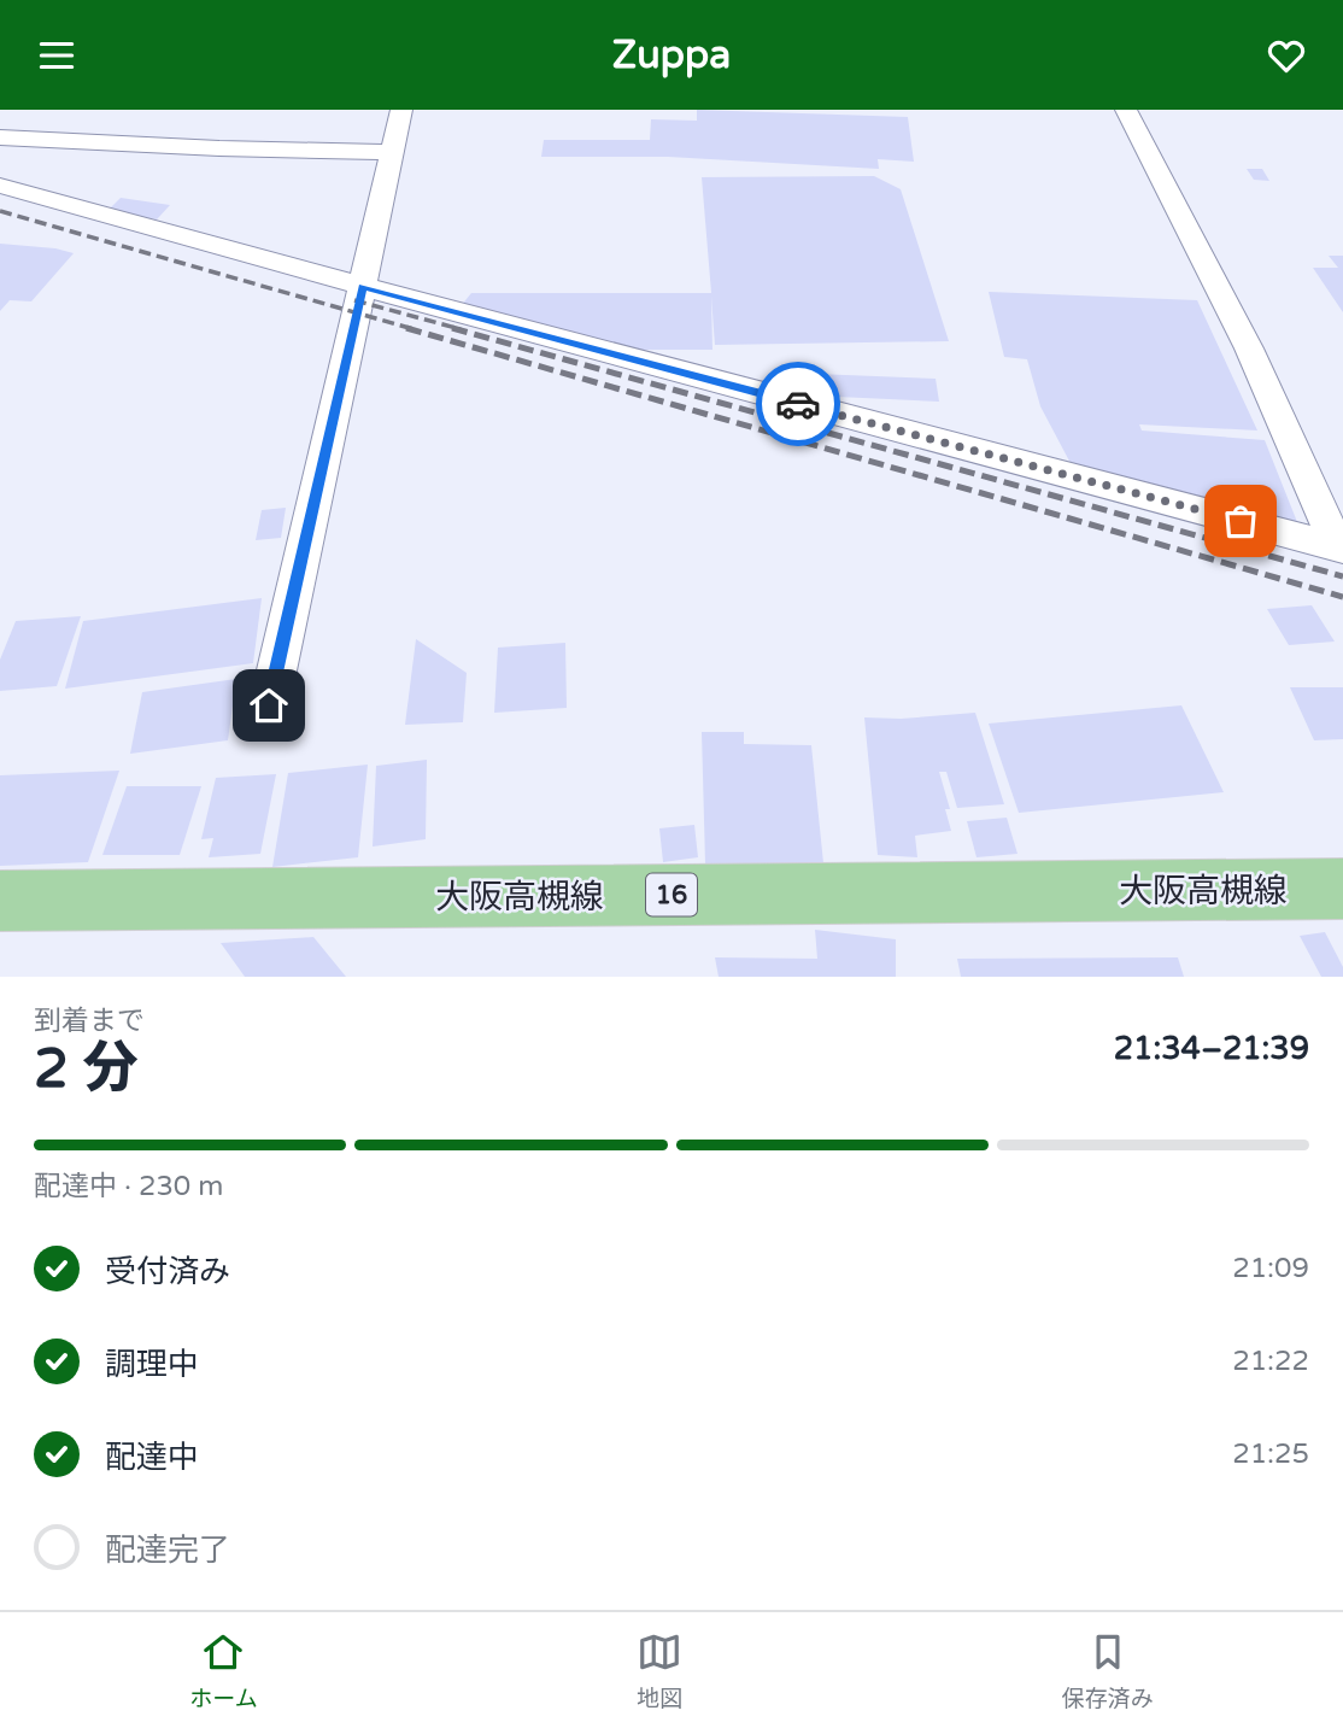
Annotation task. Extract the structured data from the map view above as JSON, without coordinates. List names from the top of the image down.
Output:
{
  "streets": {
    "main road": ["大阪高槻線", "16"]
  },
  "page": {
    "header": "Zuppa",
    "heading": ["2 分", "到着まで", "21:34–21:39"],
    "bar": "配達中 · 230 m",
    "list": [
      ["受付済み", "21:09"],
      ["調理中", "21:22"],
      ["配達中", "21:25"],
      "配達完了"
    ],
    "tabs": ["ホーム", "地図", "保存済み"]
  }
}
